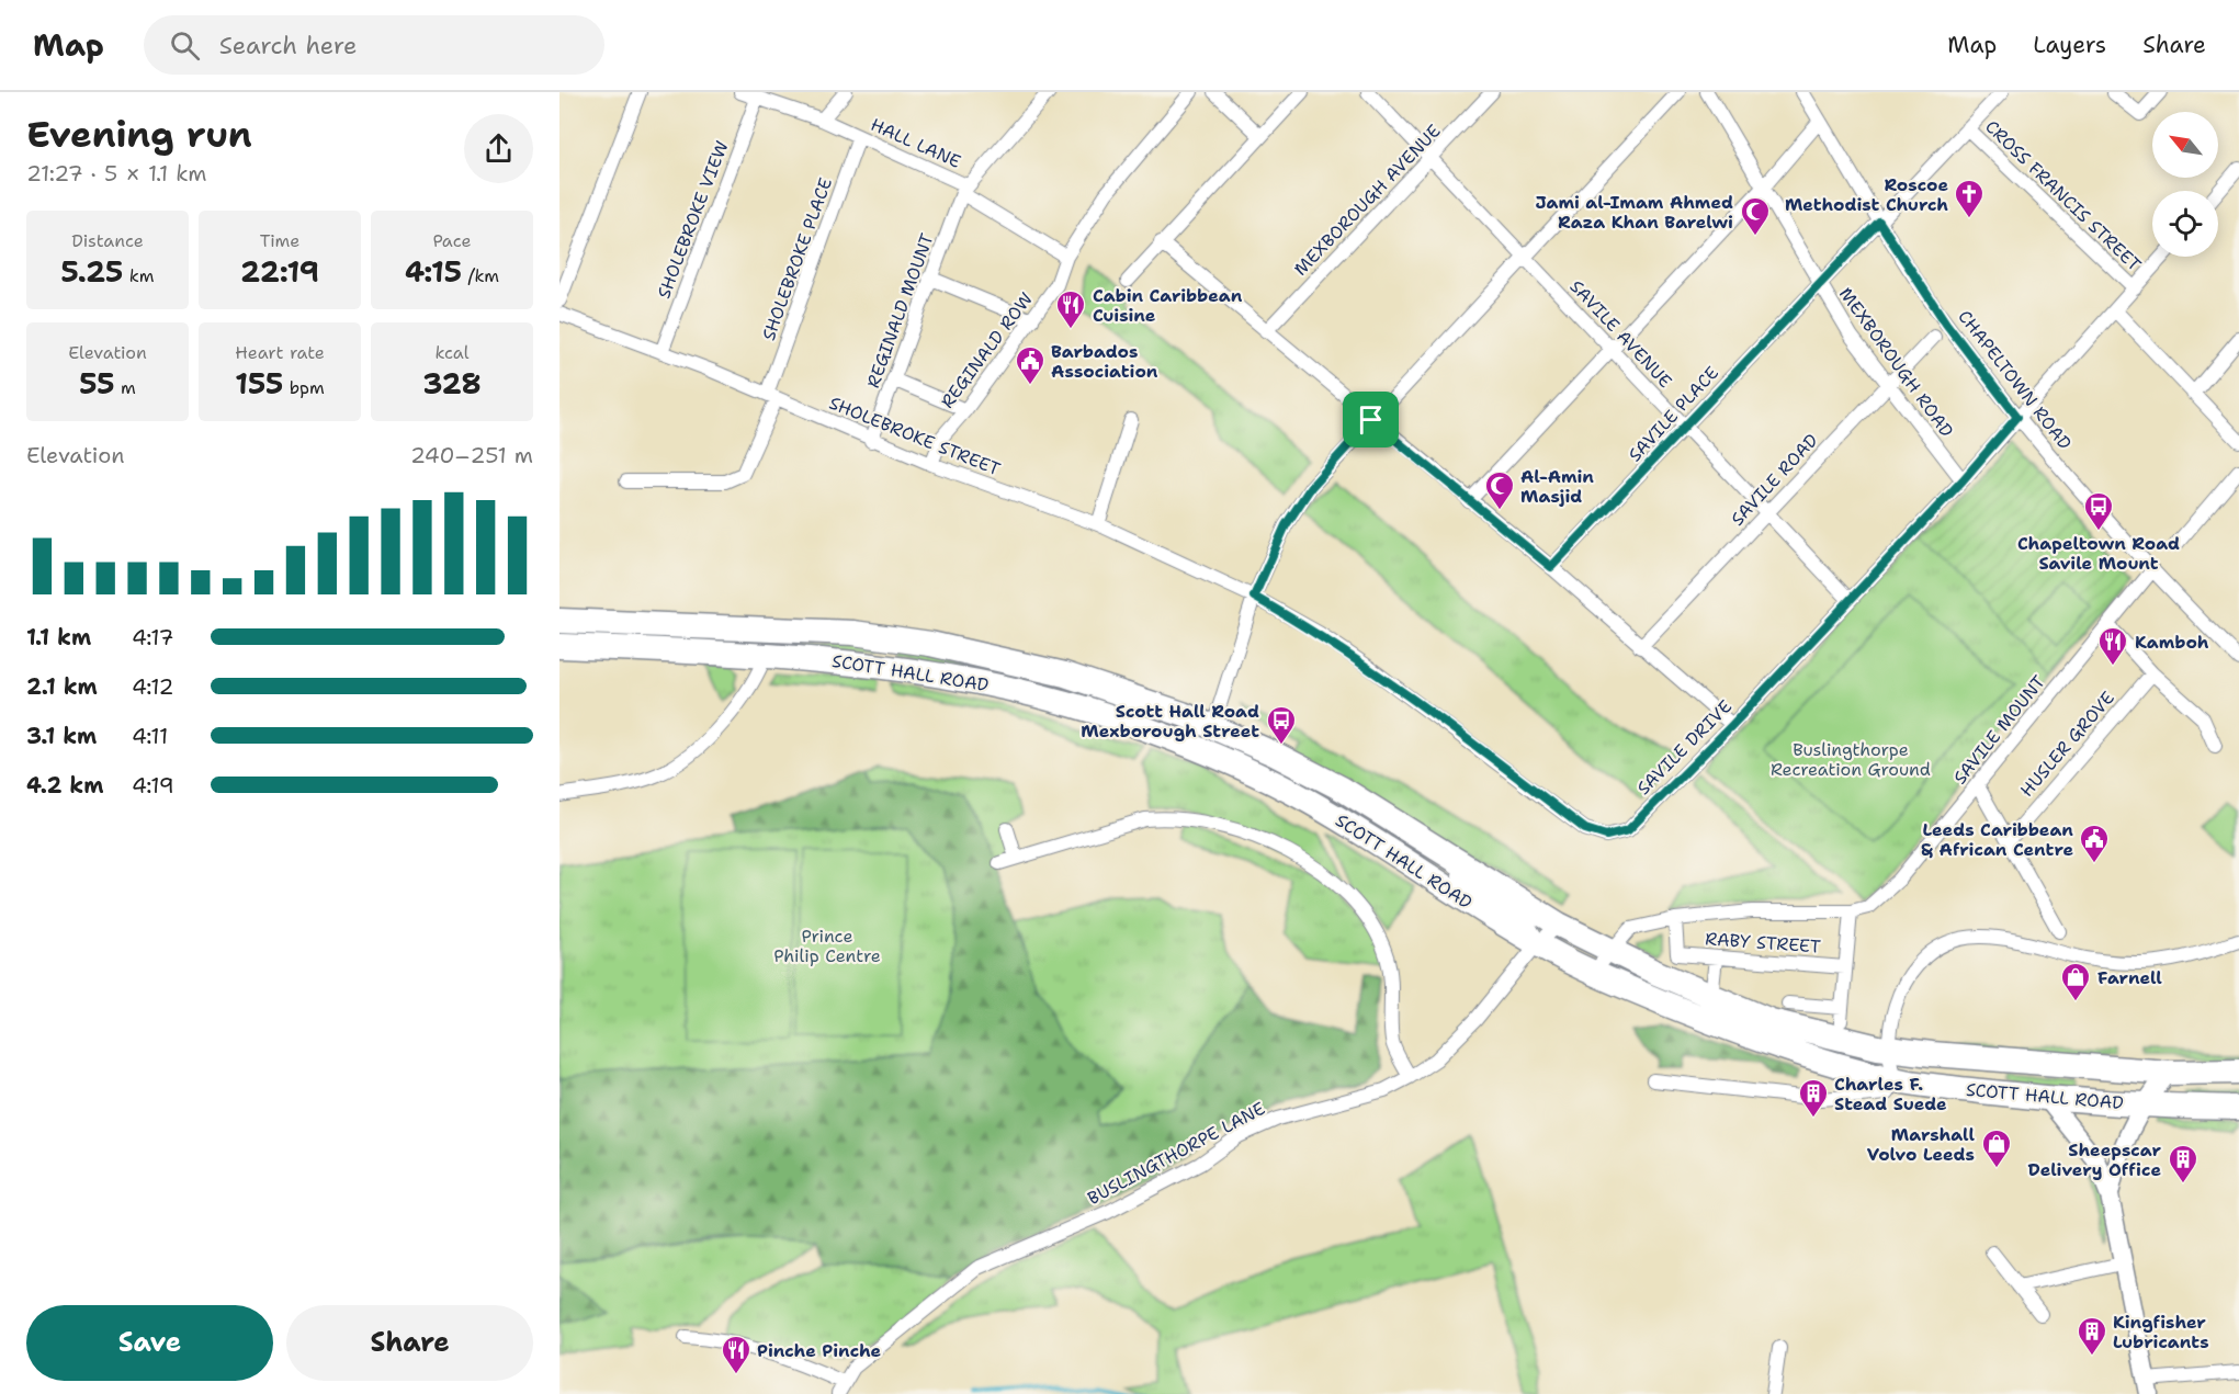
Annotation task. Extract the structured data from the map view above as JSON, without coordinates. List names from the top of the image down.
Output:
{
  "streets": {
    "highway": ["SCOTT HALL ROAD"],
    "street": [
      "HALL LANE",
      "CROSS FRANCIS STREET",
      "MEXBOROUGH AVENUE",
      "SHOLEBROKE VIEW",
      "SHOLEBROKE PLACE",
      "REGINALD MOUNT",
      "SAVILE AVENUE",
      "REGINALD ROW",
      "MEXBOROUGH ROAD",
      "CHAPELTOWN ROAD",
      "SAVILE PLACE",
      "SHOLEBROKE STREET",
      "SAVILE ROAD",
      "SAVILE MOUNT",
      "HUSLER GROVE",
      "SAVILE DRIVE",
      "RABY STREET",
      "BUSLINGTHORPE LANE"
    ]
  },
  "crossings": [
    ["HALL LANE", "SHOLEBROKE VIEW"],
    ["HALL LANE", "SHOLEBROKE PLACE"],
    ["HALL LANE", "REGINALD MOUNT"],
    ["HALL LANE", "REGINALD ROW"],
    ["CROSS FRANCIS STREET", "SAVILE PLACE"],
    ["CROSS FRANCIS STREET", "SAVILE DRIVE"],
    ["MEXBOROUGH AVENUE", "SAVILE AVENUE"],
    ["SHOLEBROKE VIEW", "SHOLEBROKE STREET"],
    ["SHOLEBROKE PLACE", "SHOLEBROKE STREET"],
    ["REGINALD MOUNT", "SHOLEBROKE STREET"],
    ["SAVILE AVENUE", "SAVILE PLACE"],
    ["SAVILE AVENUE", "SAVILE ROAD"],
    ["SAVILE AVENUE", "SAVILE DRIVE"],
    ["REGINALD ROW", "SHOLEBROKE STREET"],
    ["MEXBOROUGH ROAD", "SAVILE PLACE"],
    ["MEXBOROUGH ROAD", "SAVILE ROAD"],
    ["MEXBOROUGH ROAD", "SAVILE DRIVE"],
    ["CHAPELTOWN ROAD", "SAVILE PLACE"],
    ["CHAPELTOWN ROAD", "SAVILE ROAD"],
    ["CHAPELTOWN ROAD", "SAVILE MOUNT"],
    ["CHAPELTOWN ROAD", "SAVILE DRIVE"],
    ["SHOLEBROKE STREET", "SAVILE DRIVE"],
    ["SCOTT HALL ROAD", "BUSLINGTHORPE LANE"]
  ],
  "parks": ["Buslingthorpe Recreation Ground", "Prince Philip Centre"],
  "places": {
    "church": ["Roscoe Methodist Church"],
    "mosque": ["Jami al-Imam Ahmed Raza Khan Barelwi", "Al-Amin Masjid"],
    "restaurant": ["Cabin Caribbean Cuisine", "Kamboh", "Pinche Pinche"],
    "public building": ["Barbados Association", "Leeds Caribbean & African Centre"],
    "bus stop": ["Chapeltown Road Savile Mount", "Scott Hall Road Mexborough Street"],
    "shop": ["Farnell", "Marshall Volvo Leeds"],
    "building": ["Charles F. Stead Suede", "Sheepscar Delivery Office", "Kingfisher Lubricants"]
  },
  "north": "top left",
  "page": {
    "header": "Map",
    "search": "Search here",
    "nav": ["Map", "Layers", "Share"],
    "heading": ["Evening run", "21:27 · 5 × 1.1 km"],
    "stats": [
      ["Distance", "5.25 km"],
      ["Time", "22:19"],
      ["Pace", "4:15 /km"],
      ["Elevation", "55 m"],
      ["Heart rate", "155 bpm"],
      ["kcal", "328"]
    ],
    "chart": ["Elevation", "240–251 m"],
    "list": [
      {
        "name": "1.1 km",
        "note": "4:17"
      },
      {
        "name": "2.1 km",
        "note": "4:12"
      },
      {
        "name": "3.1 km",
        "note": "4:11"
      },
      {
        "name": "4.2 km",
        "note": "4:19"
      }
    ],
    "buttons": ["Save", "Share"]
  }
}
